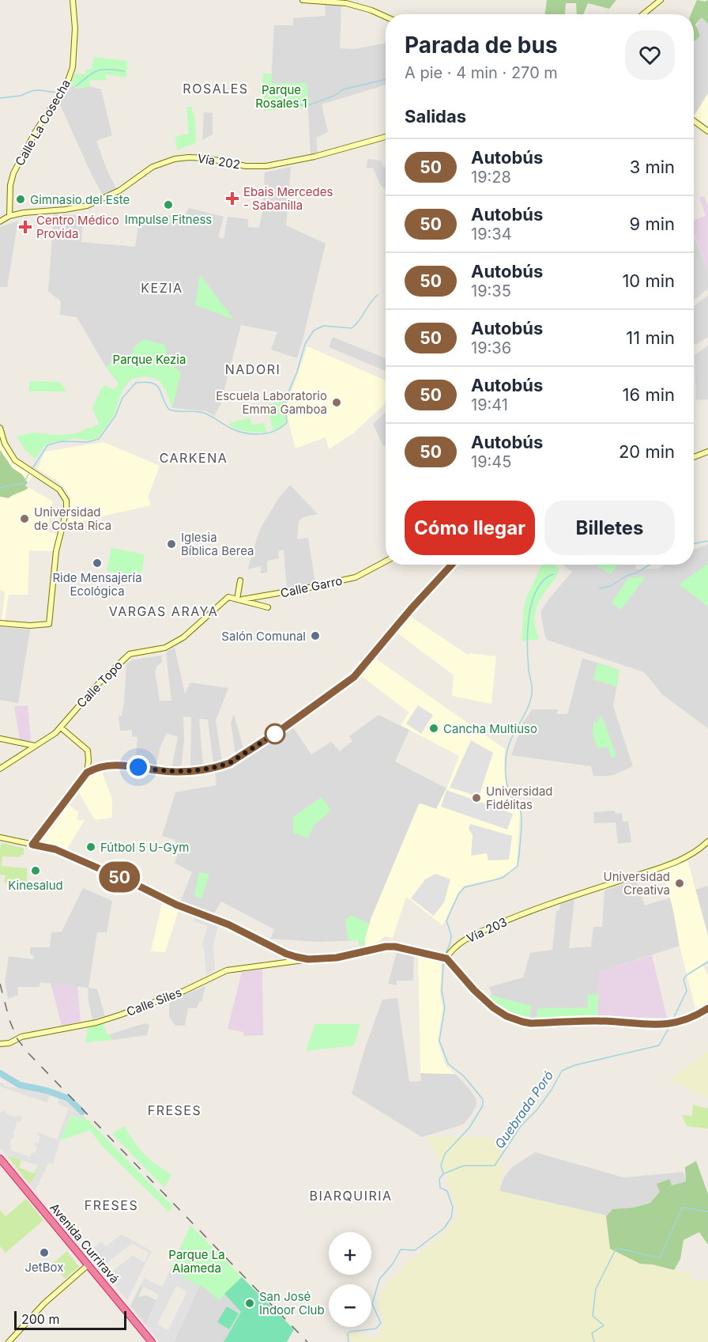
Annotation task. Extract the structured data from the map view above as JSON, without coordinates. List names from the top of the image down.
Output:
{
  "streets": {
    "highway": ["Avenida Curriravá"],
    "street": [
      "Calle La Cosecha",
      "Vía 202",
      "Calle Garro",
      "Calle Topo",
      "Vía 203",
      "Calle Siles"
    ]
  },
  "crossings": [
    ["Calle La Cosecha", "Vía 202"],
    ["Calle Garro", "Calle Topo"]
  ],
  "districts": [
    "ROSALES",
    "KEZIA",
    "NADORI",
    "CARKENA",
    "VARGAS ARAYA",
    "FRESES",
    "BIARQUIRIA",
    "FRESES"
  ],
  "water": ["Quebrada Poró"],
  "parks": ["Parque Rosales 1", "Parque Kezia", "Parque La Alameda"],
  "places": {
    "health": ["Ebais Mercedes - Sabanilla", "Centro Médico Provida"],
    "other": [
      "Gimnasio del Este",
      "Impulse Fitness",
      "Escuela Laboratorio Emma Gamboa",
      "Universidad de Costa Rica",
      "Iglesia Bíblica Berea",
      "Ride Mensajería Ecológica",
      "Salón Comunal",
      "Cancha Multiuso",
      "Universidad Fidélitas",
      "Fútbol 5 U-Gym",
      "Kinesalud",
      "Universidad Creativa",
      "JetBox",
      "San José Indoor Club"
    ]
  },
  "lines": ["bus line 50"],
  "scale_bar": "200 m",
  "page": {
    "on_map": "50",
    "heading": [
      ["Parada de bus", "A pie · 4 min · 270 m"],
      "Salidas"
    ],
    "list": [
      {
        "mark": "50",
        "name": "Autobús",
        "note": "19:28",
        "value": "3 min"
      },
      {
        "mark": "50",
        "name": "Autobús",
        "note": "19:34",
        "value": "9 min"
      },
      {
        "mark": "50",
        "name": "Autobús",
        "note": "19:35",
        "value": "10 min"
      },
      {
        "mark": "50",
        "name": "Autobús",
        "note": "19:36",
        "value": "11 min"
      },
      {
        "mark": "50",
        "name": "Autobús",
        "note": "19:41",
        "value": "16 min"
      },
      {
        "mark": "50",
        "name": "Autobús",
        "note": "19:45",
        "value": "20 min"
      }
    ],
    "buttons": ["Cómo llegar", "Billetes"],
    "map_buttons": ["+", "−"],
    "scale": "200 m"
  }
}
